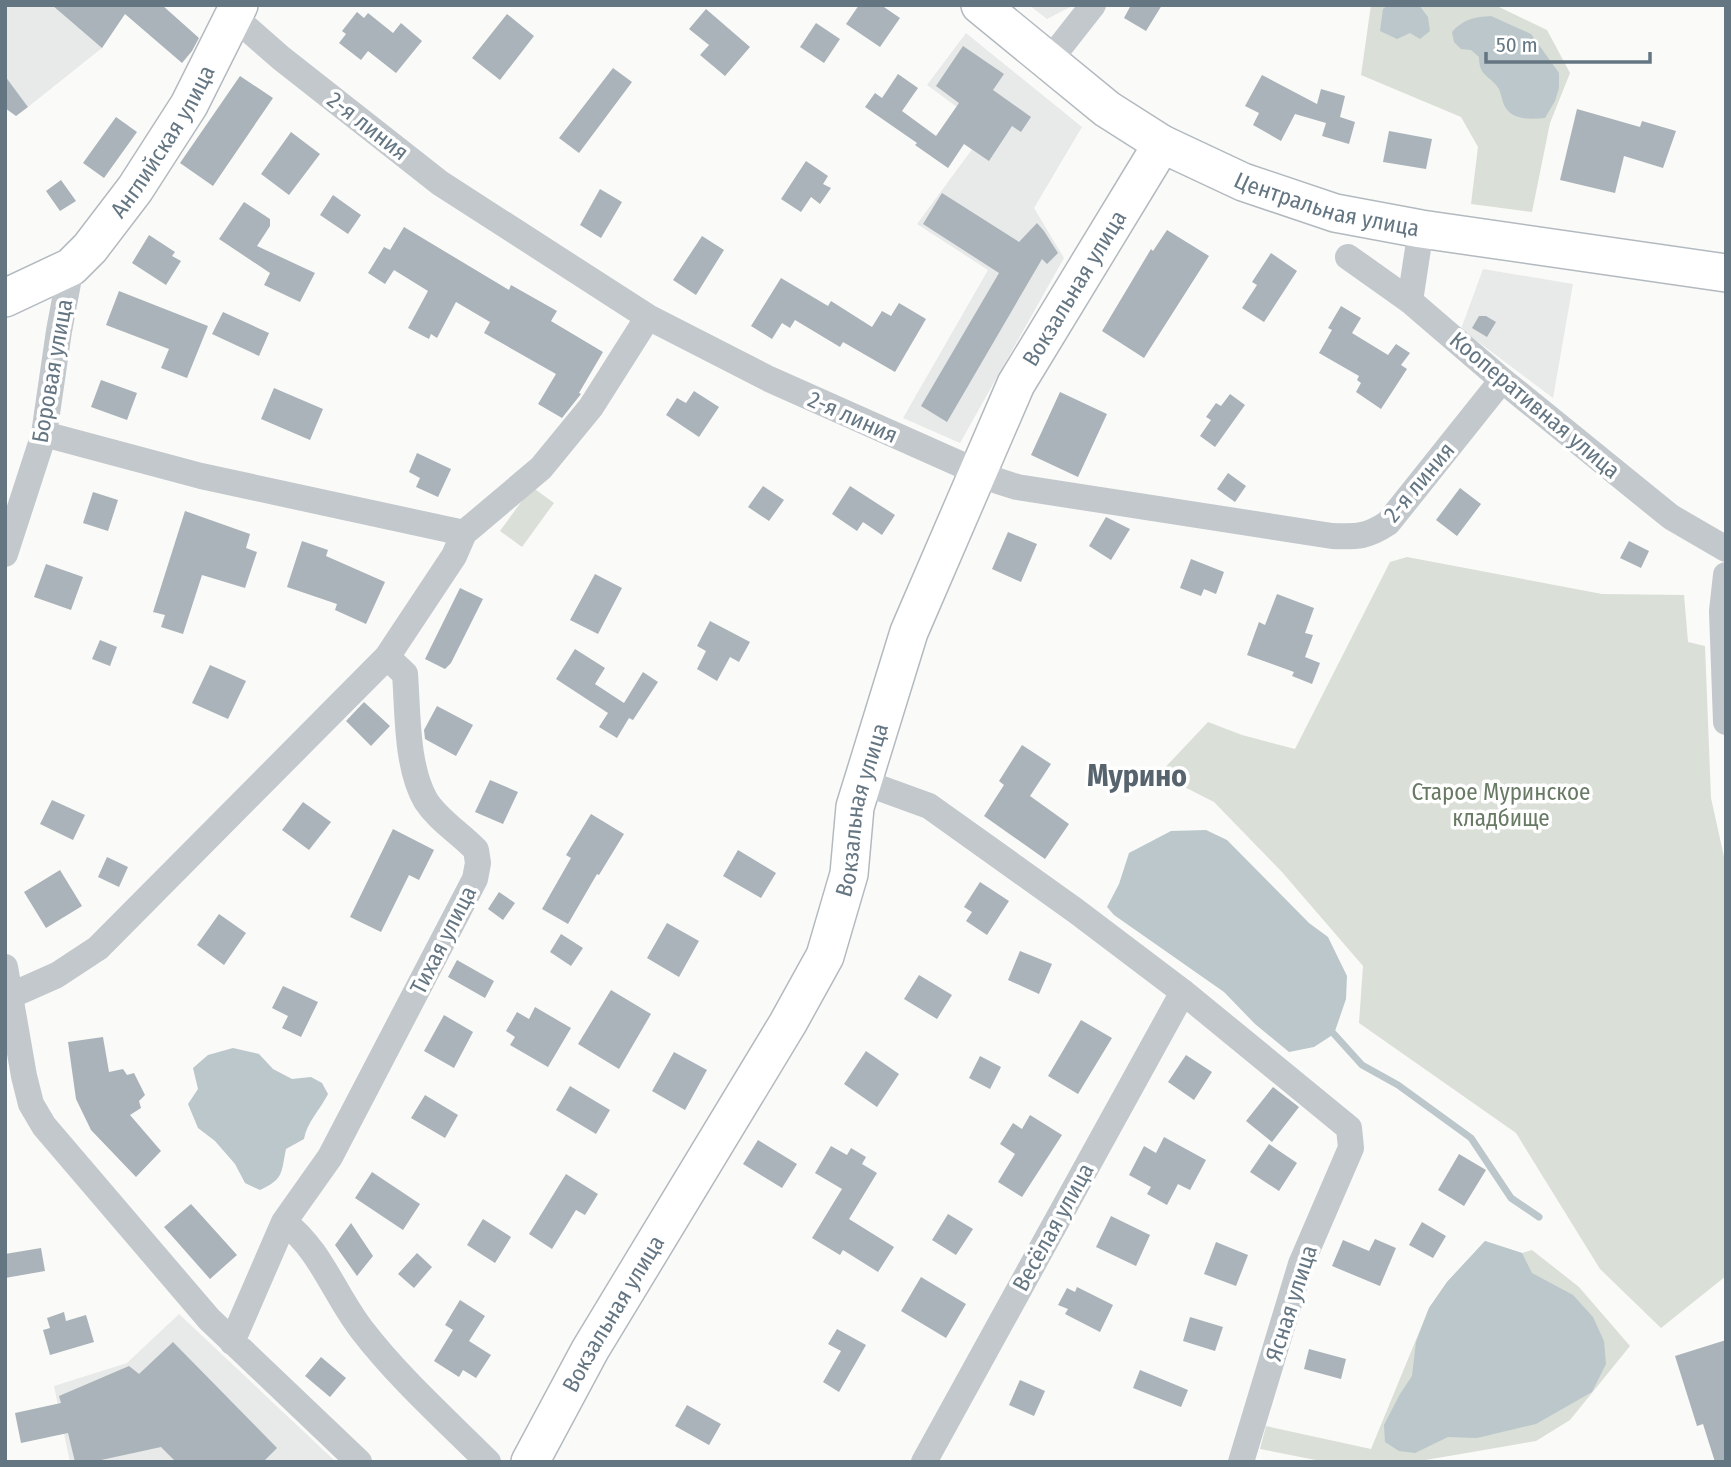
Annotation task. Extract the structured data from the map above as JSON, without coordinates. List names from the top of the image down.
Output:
{
  "streets": {
    "street": [
      "2-я линия",
      "Английская улица",
      "Центральная улица",
      "Вокзальная улица",
      "Боровая улица",
      "Кооперативная улица",
      "Тихая улица",
      "Весёлая улица",
      "Ясная улица"
    ]
  },
  "crossings": [
    ["2-я линия", "Английская улица"],
    ["2-я линия", "Вокзальная улица"],
    ["2-я линия", "Кооперативная улица"],
    ["Английская улица", "Боровая улица"],
    ["Центральная улица", "Вокзальная улица"],
    ["Весёлая улица", "Ясная улица"]
  ],
  "districts": ["Мурино"],
  "parks": ["Старое Муринское кладбище"],
  "scale_bar": "50 m"
}
